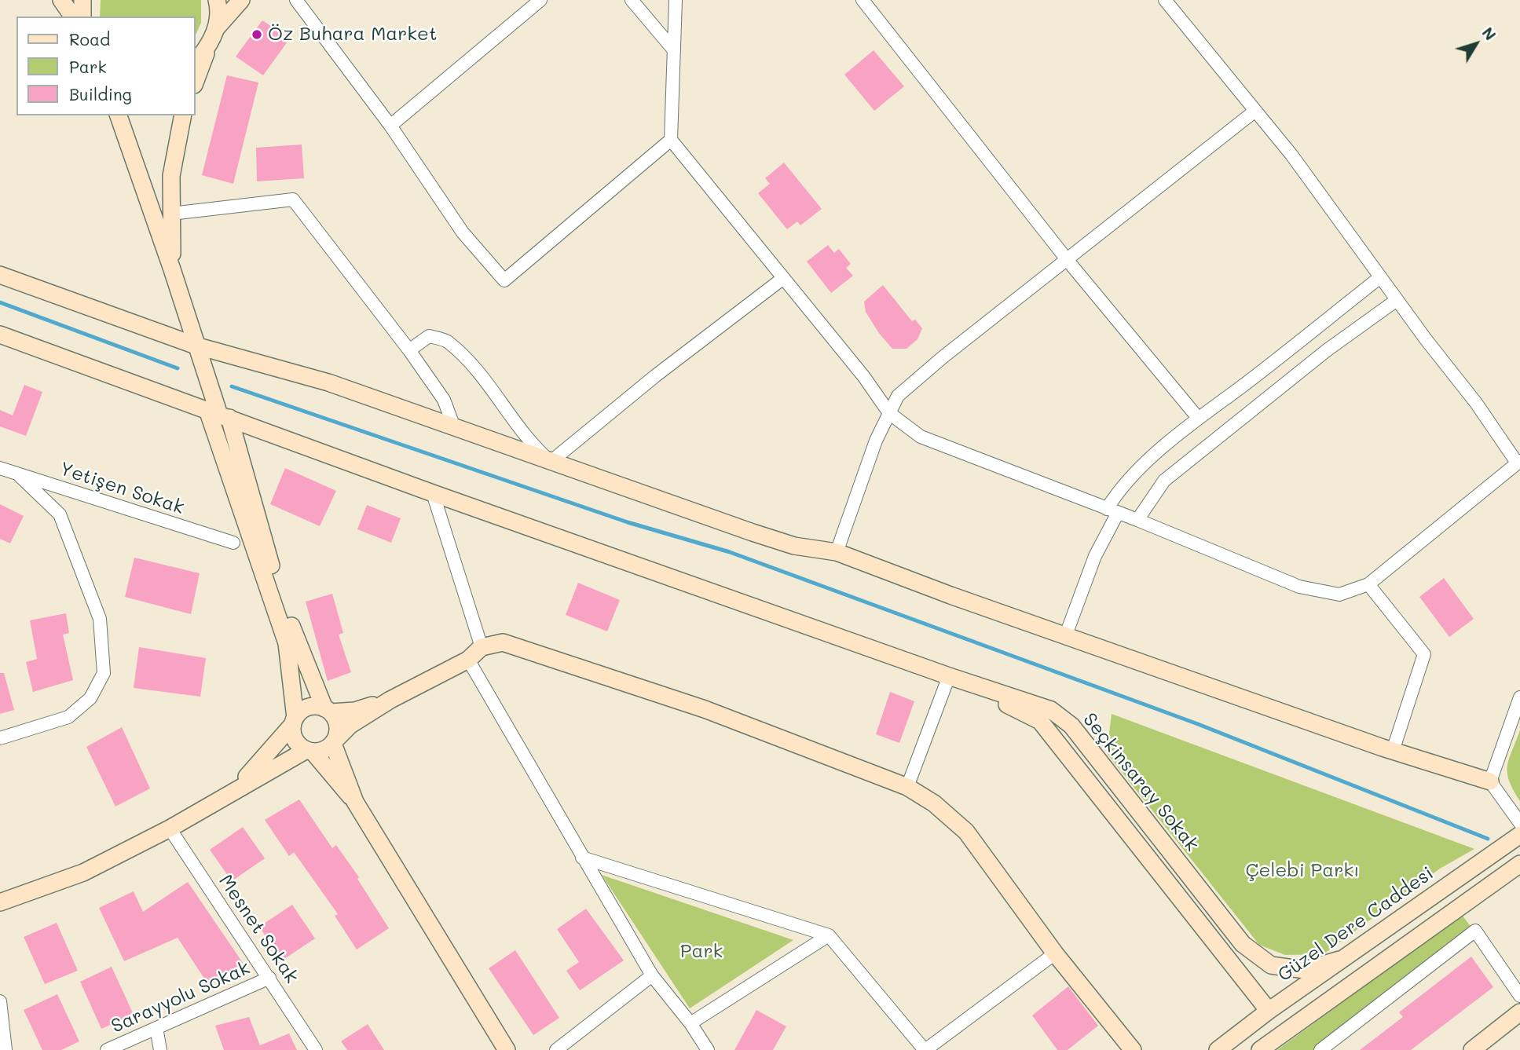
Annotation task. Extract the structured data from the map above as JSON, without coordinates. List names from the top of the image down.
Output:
{
  "streets": {
    "street": [
      "Yetişen Sokak",
      "Seçkinsaray Sokak",
      "Güzel Dere Caddesi",
      "Mesnet Sokak",
      "Sarayyolu Sokak"
    ]
  },
  "crossings": [
    ["Seçkinsaray Sokak", "Güzel Dere Caddesi"],
    ["Mesnet Sokak", "Sarayyolu Sokak"]
  ],
  "parks": ["Çelebi Parkı", "Park"],
  "places": ["Öz Buhara Market"],
  "legend": ["Road", "Park", "Building"],
  "north": "top right"
}
